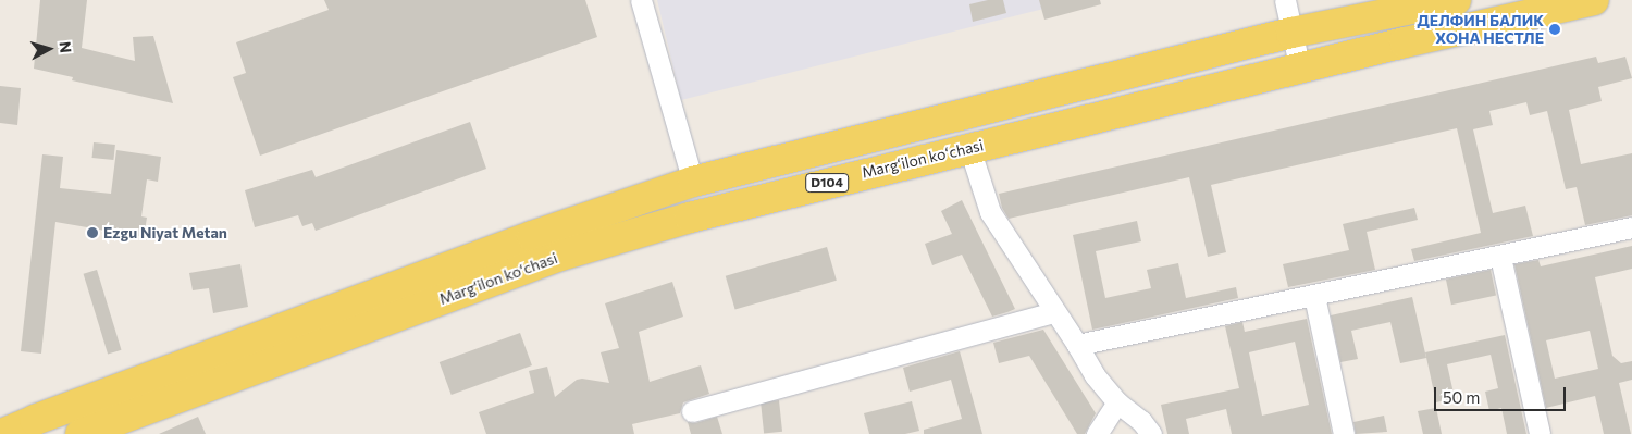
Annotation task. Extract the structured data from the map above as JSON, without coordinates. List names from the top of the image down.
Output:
{
  "streets": {
    "main road": ["Margʻilon koʻchasi", "D104"]
  },
  "places": ["ДЕЛФИН БАЛИК ХОНА НЕСТЛЕ", "Ezgu Niyat Metan"],
  "scale_bar": "50 m",
  "north": "right"
}
